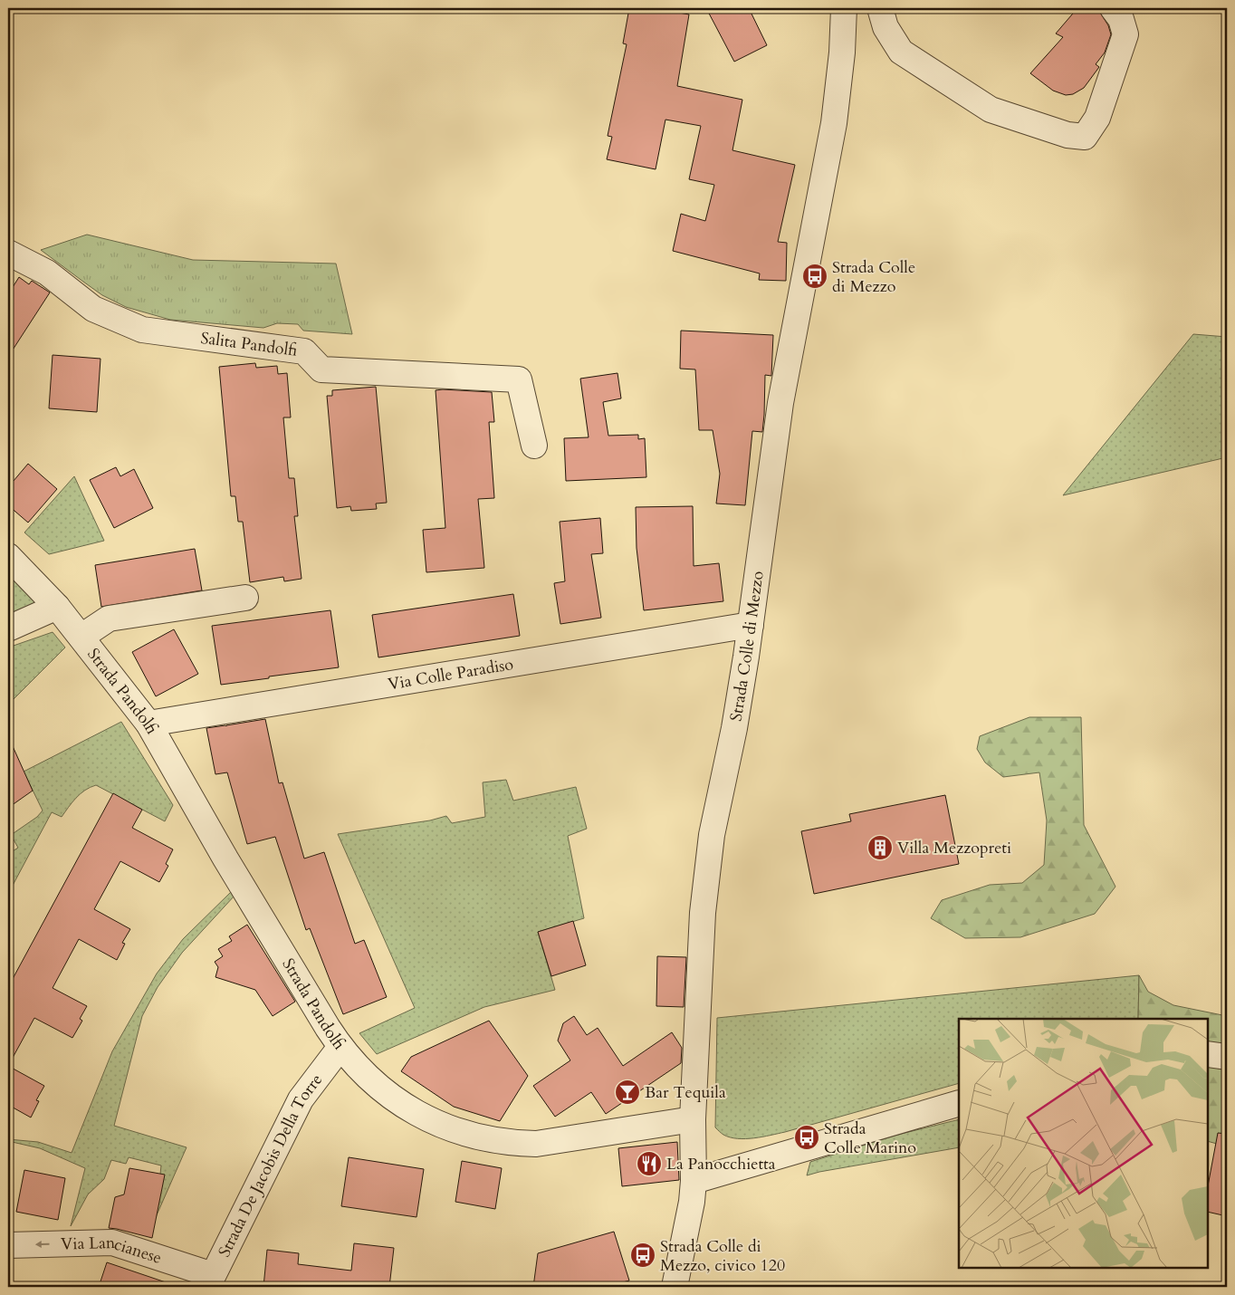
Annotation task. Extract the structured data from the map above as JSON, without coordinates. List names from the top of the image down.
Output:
{
  "streets": {
    "street": [
      "Salita Pandolfi",
      "Strada Colle di Mezzo",
      "Via Colle Paradiso",
      "Strada Pandolfi",
      "Strada De Jacobis Della Torre",
      "Via Lancianese"
    ]
  },
  "crossings": [
    ["Strada Colle di Mezzo", "Via Colle Paradiso"],
    ["Strada Colle di Mezzo", "Strada Pandolfi"],
    ["Via Colle Paradiso", "Strada Pandolfi"],
    ["Strada Pandolfi", "Strada De Jacobis Della Torre"],
    ["Strada De Jacobis Della Torre", "Via Lancianese"]
  ],
  "one_way": ["Via Lancianese"],
  "places": {
    "bus stop": ["Strada Colle di Mezzo", "Strada Colle Marino", "Strada Colle di Mezzo, civico 120"],
    "building": ["Villa Mezzopreti"],
    "bar": ["Bar Tequila"],
    "restaurant": ["La Panocchietta"]
  }
}
